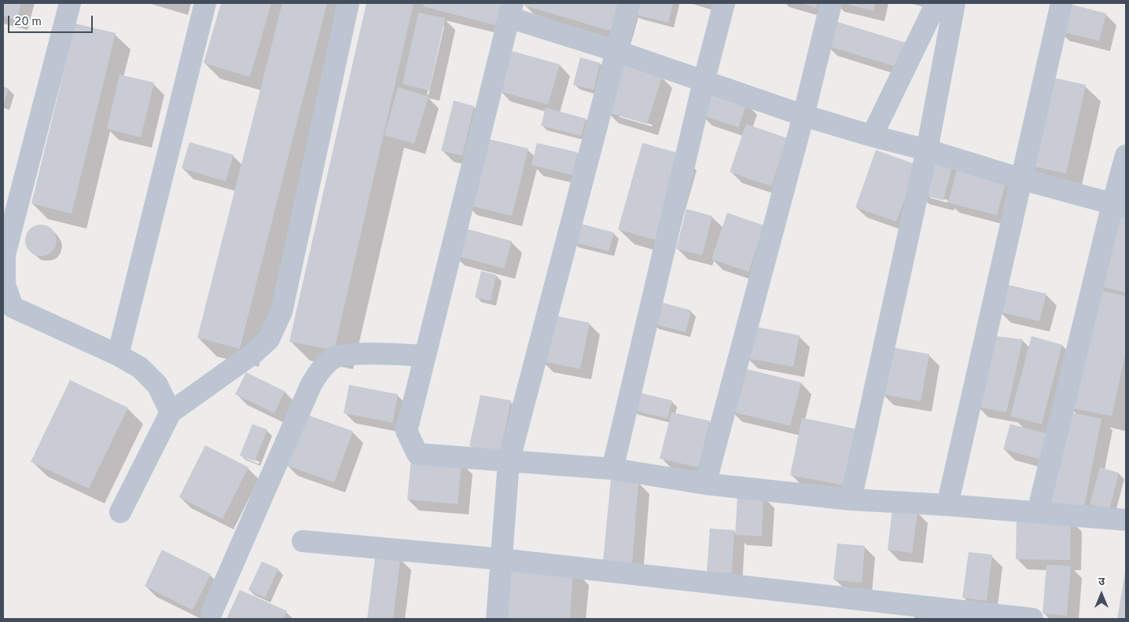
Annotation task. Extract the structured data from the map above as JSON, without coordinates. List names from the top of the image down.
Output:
{
  "scale_bar": "20 m",
  "north": "top"
}
